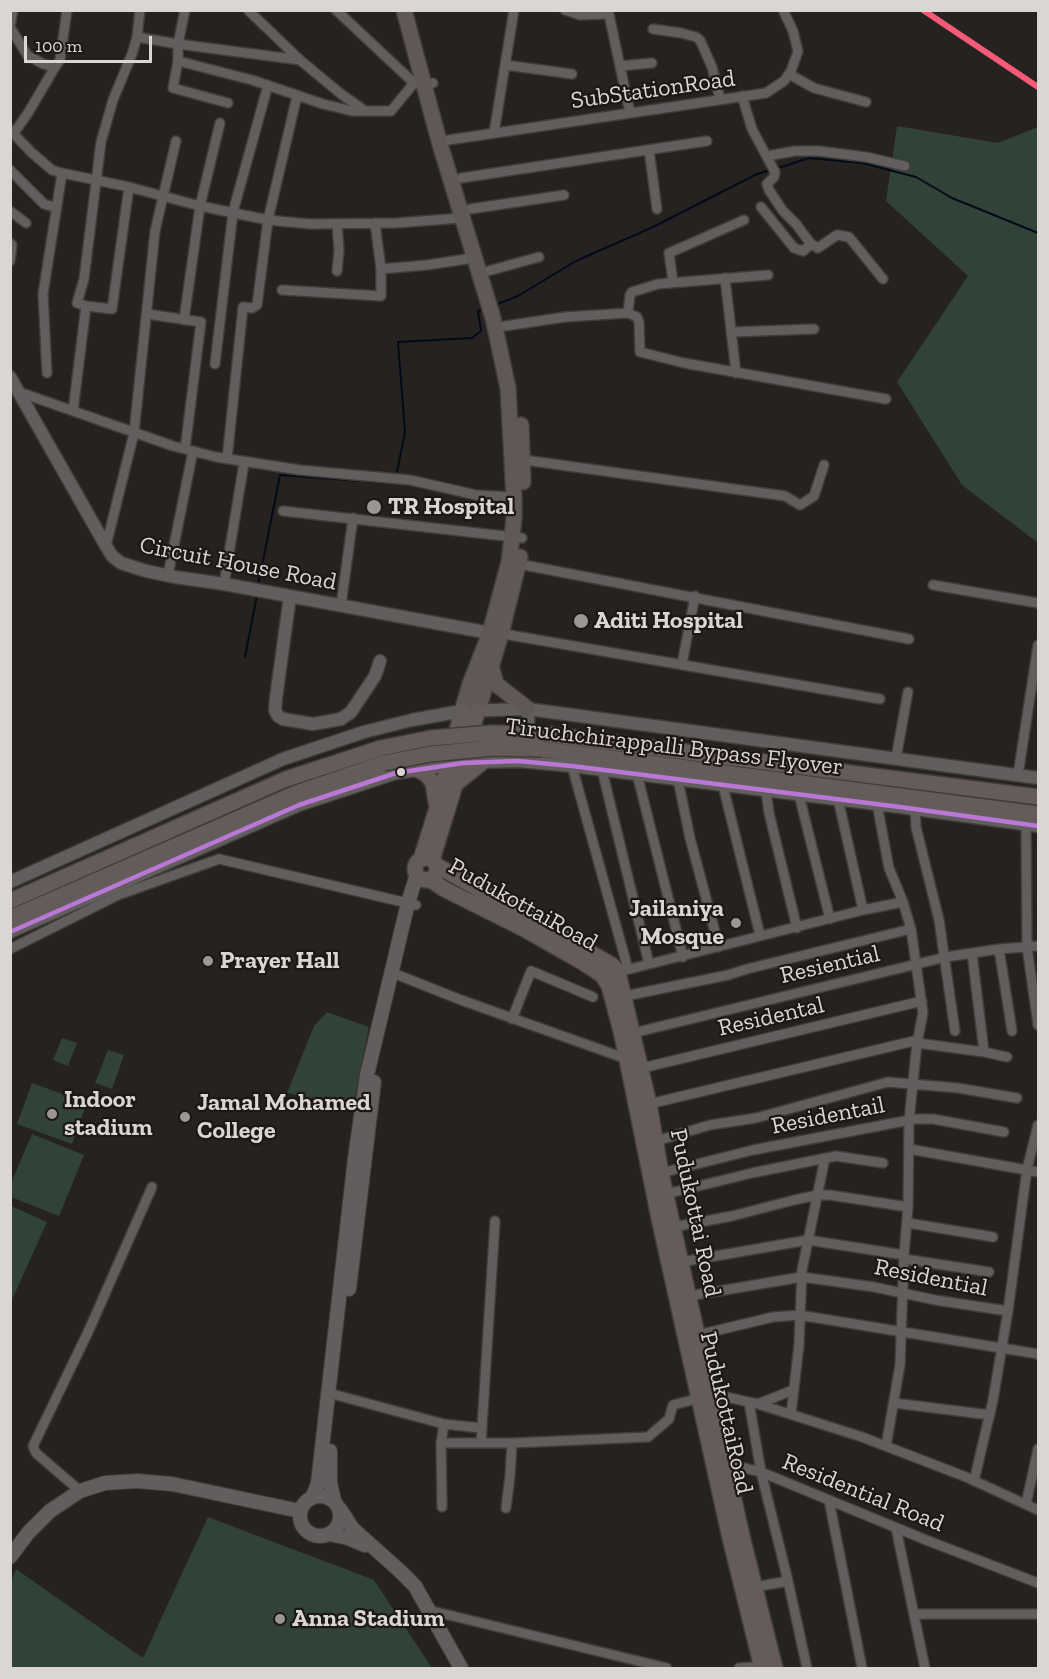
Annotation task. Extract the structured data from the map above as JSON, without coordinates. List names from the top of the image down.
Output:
{
  "streets": {
    "highway": ["Tiruchchirappalli Bypass Flyover", "PudukottaiRoad", "Pudukottai Road"],
    "street": [
      "SubStationRoad",
      "Circuit House Road",
      "Resiential",
      "Residental",
      "Residentail",
      "Residential",
      "Residential Road"
    ]
  },
  "crossings": [
    ["PudukottaiRoad", "Residental"],
    ["PudukottaiRoad", "Pudukottai Road"],
    ["Resiential", "Pudukottai Road"],
    ["Residental", "Pudukottai Road"],
    ["Residentail", "Pudukottai Road"],
    ["Pudukottai Road", "Residential"]
  ],
  "places": [
    "TR Hospital",
    "Aditi Hospital",
    "Jailaniya Mosque",
    "Prayer Hall",
    "Indoor stadium",
    "Jamal Mohamed College",
    "Anna Stadium"
  ],
  "scale_bar": "100 m"
}
